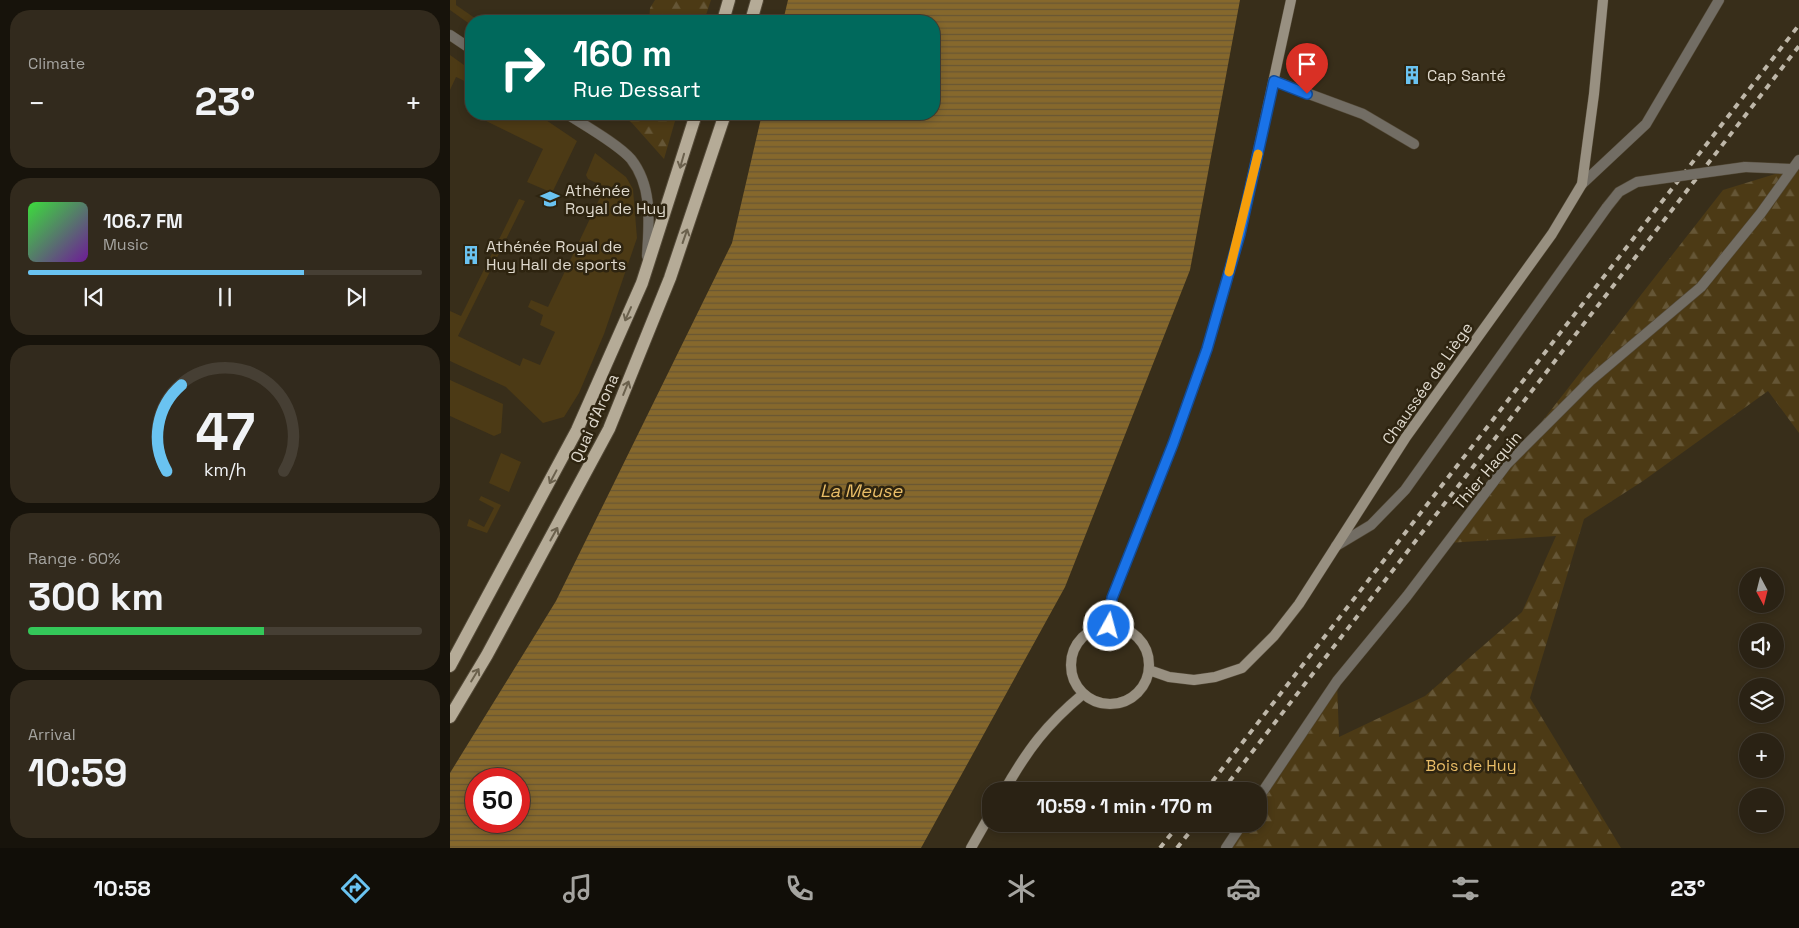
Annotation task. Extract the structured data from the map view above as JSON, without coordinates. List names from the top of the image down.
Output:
{
  "streets": {
    "main road": ["Chaussée de Liège", "Quai d'Arona"],
    "street": ["Thier Haquin"]
  },
  "water": ["La Meuse"],
  "parks": ["Bois de Huy"],
  "places": {
    "building": ["Cap Santé", "Athénée Royal de Huy Hall de sports"],
    "school or university": ["Athénée Royal de Huy"]
  },
  "north": "bottom",
  "page": {
    "tile": [
      "Climate",
      ["Range · 60%", "300 km"],
      ["Arrival", "10:59"]
    ],
    "turn": ["160 m", "Rue Dessart"],
    "heat": ["−", "23°", "+"],
    "song": ["106.7 FM", "Music"],
    "map_buttons": ["+", "−"],
    "limit": "50",
    "trip": "10:59 · 1 min · 170 m",
    "tabs": ["10:58", "23°"],
    "gauge": ["47", "km/h"]
  }
}
